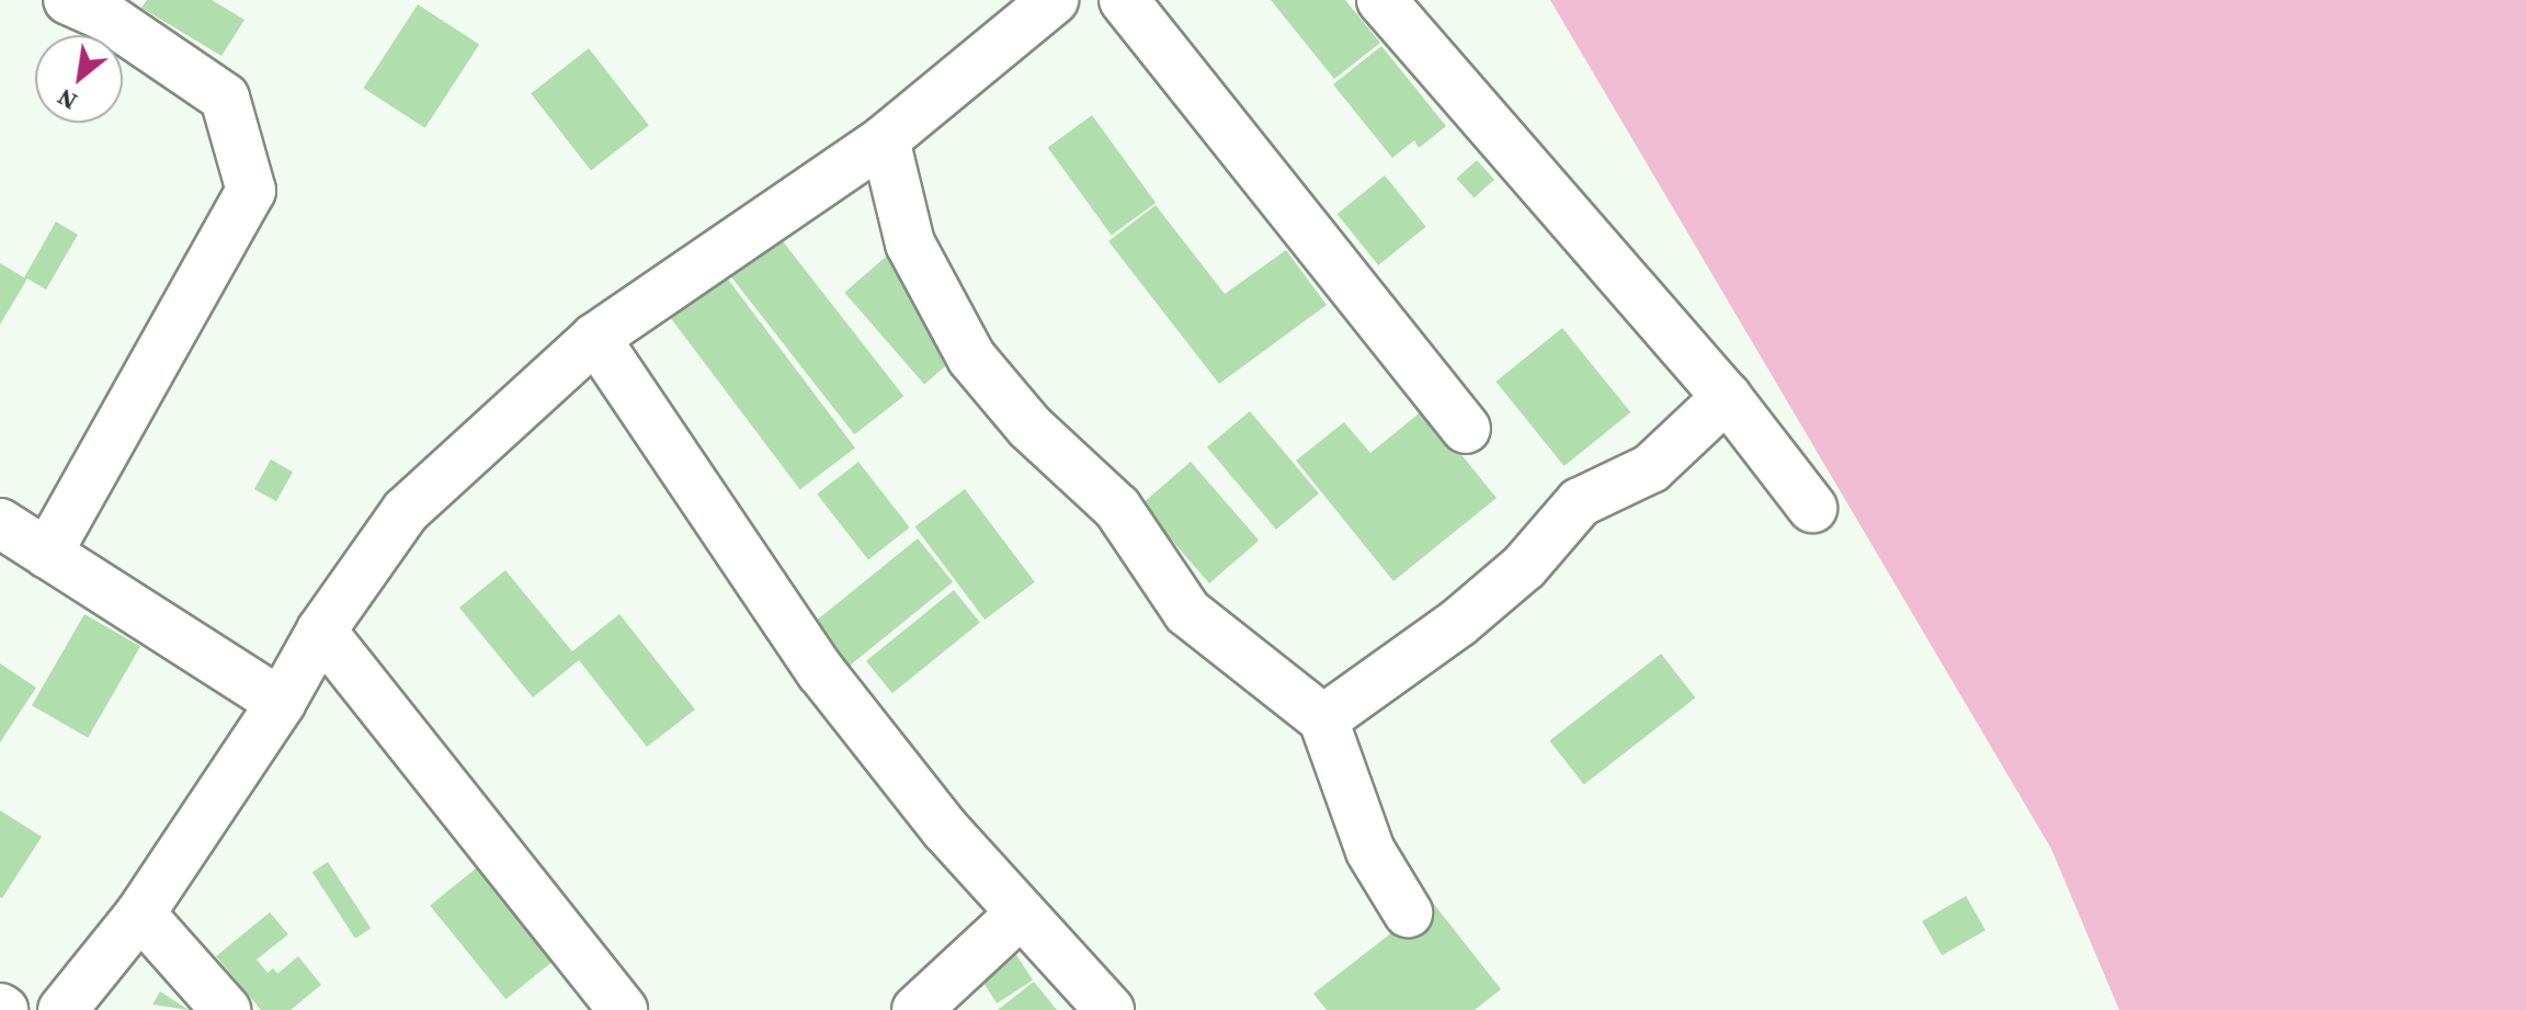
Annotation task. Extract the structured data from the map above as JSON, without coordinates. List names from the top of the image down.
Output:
{
  "north": "bottom left"
}
